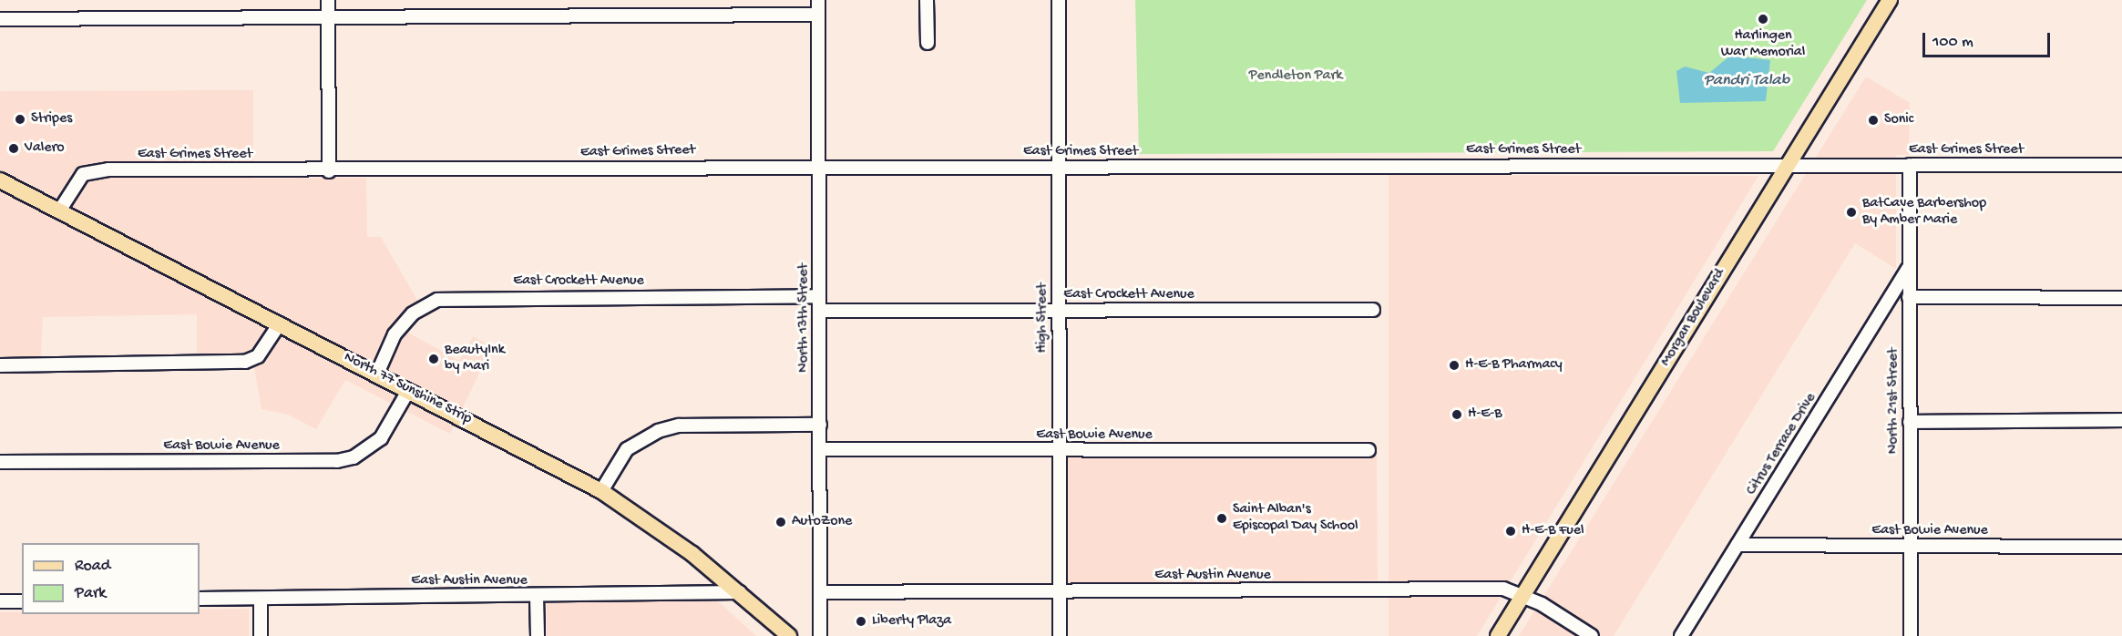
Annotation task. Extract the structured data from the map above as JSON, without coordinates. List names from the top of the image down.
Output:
{
  "streets": {
    "main road": ["Morgan Boulevard", "North 77 Sunshine Strip"],
    "street": [
      "East Grimes Street",
      "East Crockett Avenue",
      "North 13th Street",
      "High Street",
      "North 21st Street",
      "East Bowie Avenue",
      "Citrus Terrace Drive",
      "East Austin Avenue"
    ]
  },
  "crossings": [
    ["East Grimes Street", "North 13th Street"],
    ["East Grimes Street", "High Street"],
    ["East Grimes Street", "Morgan Boulevard"],
    ["East Grimes Street", "North 77 Sunshine Strip"],
    ["East Grimes Street", "North 21st Street"],
    ["East Crockett Avenue", "North 13th Street"],
    ["East Crockett Avenue", "High Street"],
    ["East Crockett Avenue", "North 77 Sunshine Strip"],
    ["North 13th Street", "East Bowie Avenue"],
    ["North 13th Street", "East Austin Avenue"],
    ["High Street", "East Bowie Avenue"],
    ["High Street", "East Austin Avenue"],
    ["Morgan Boulevard", "East Austin Avenue"],
    ["North 77 Sunshine Strip", "East Bowie Avenue"],
    ["North 77 Sunshine Strip", "East Austin Avenue"],
    ["North 21st Street", "East Bowie Avenue"],
    ["North 21st Street", "Citrus Terrace Drive"],
    ["East Bowie Avenue", "Citrus Terrace Drive"]
  ],
  "water": ["Pandri Talab"],
  "parks": ["Pendleton Park"],
  "places": [
    "Harlingen War Memorial",
    "Stripes",
    "Sonic",
    "Valero",
    "BatCave Barbershop By Amber Marie",
    "BeautyInk by Mari",
    "H-E-B Pharmacy",
    "H-E-B",
    "Saint Alban's Episcopal Day School",
    "AutoZone",
    "H-E-B Fuel",
    "Liberty Plaza"
  ],
  "legend": ["Road", "Park"],
  "scale_bar": "100 m"
}
